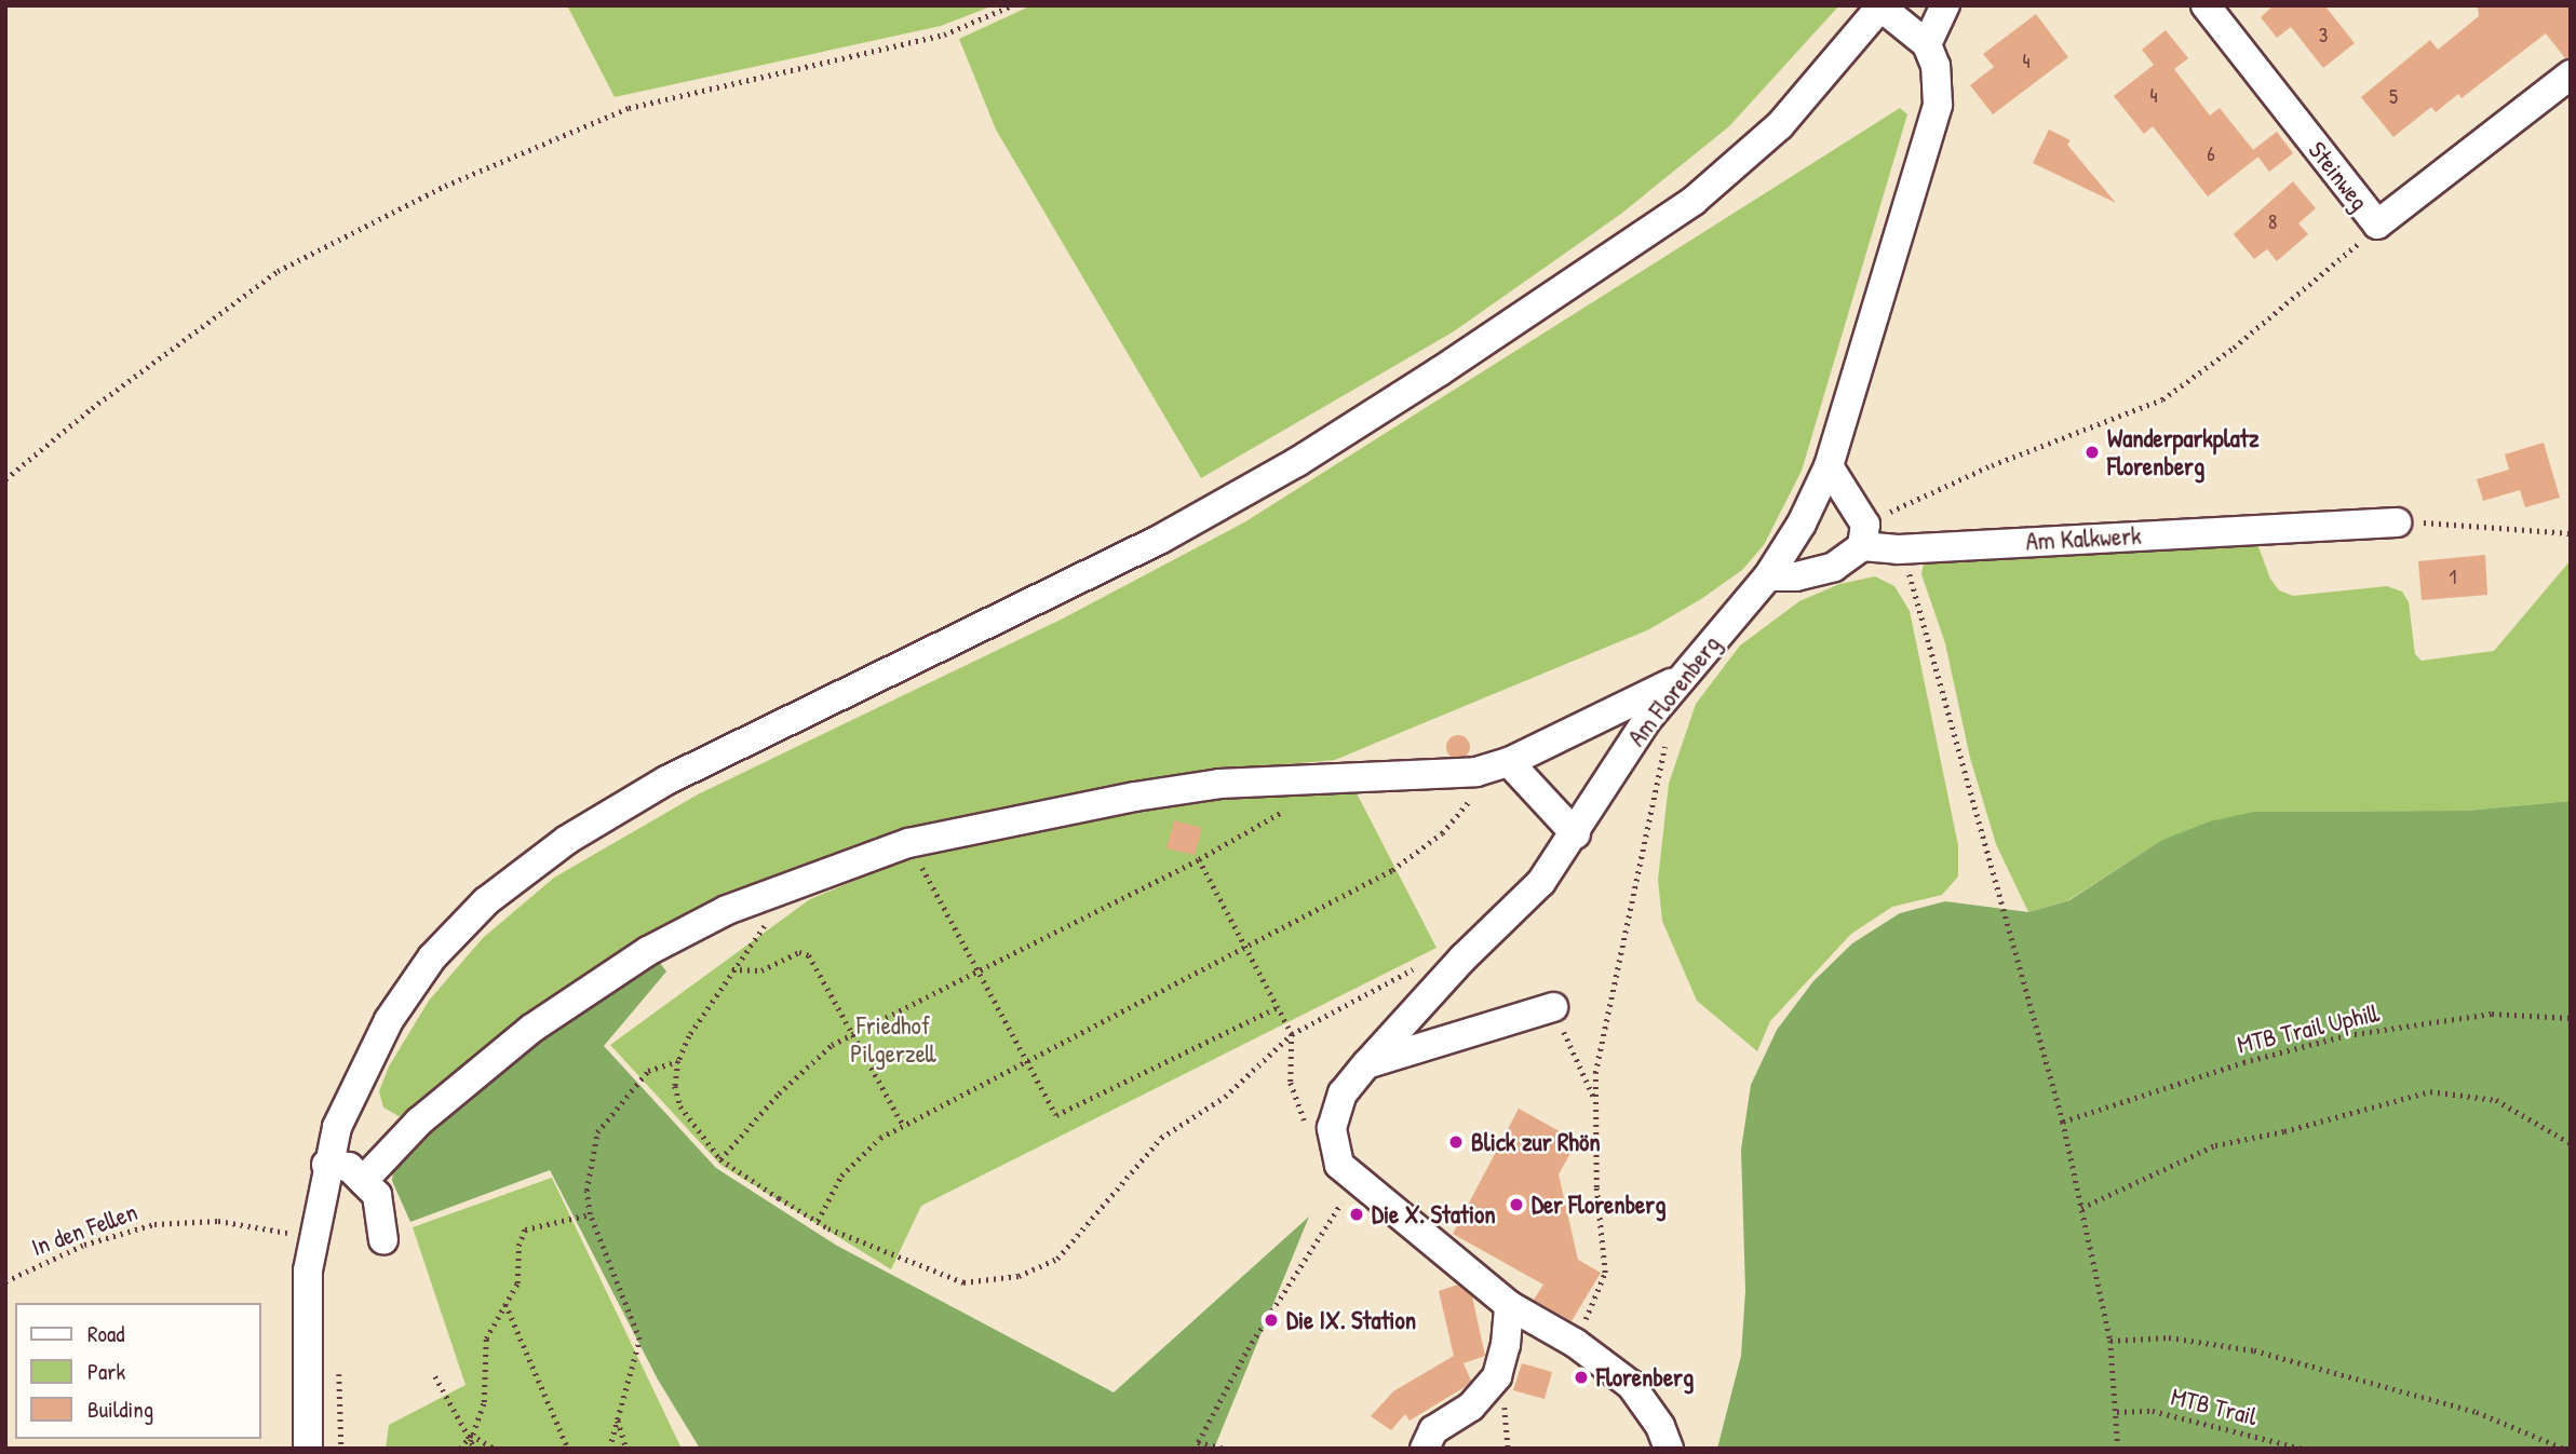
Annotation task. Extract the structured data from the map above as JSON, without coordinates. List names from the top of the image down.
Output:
{
  "streets": {
    "street": ["Steinweg", "Am Kalkwerk", "Am Florenberg"],
    "path": ["MTB Trail Uphill", "In den Fellen", "MTB Trail"]
  },
  "parks": ["Friedhof Pilgerzell"],
  "places": [
    "Wanderparkplatz Florenberg",
    "Blick zur Rhön",
    "Der Florenberg",
    "Die X. Station",
    "Die IX. Station",
    "Florenberg"
  ],
  "house_numbers": [
    "3",
    "4",
    "4",
    "5",
    "6",
    "8",
    "1"
  ],
  "legend": ["Road", "Park", "Building"]
}
